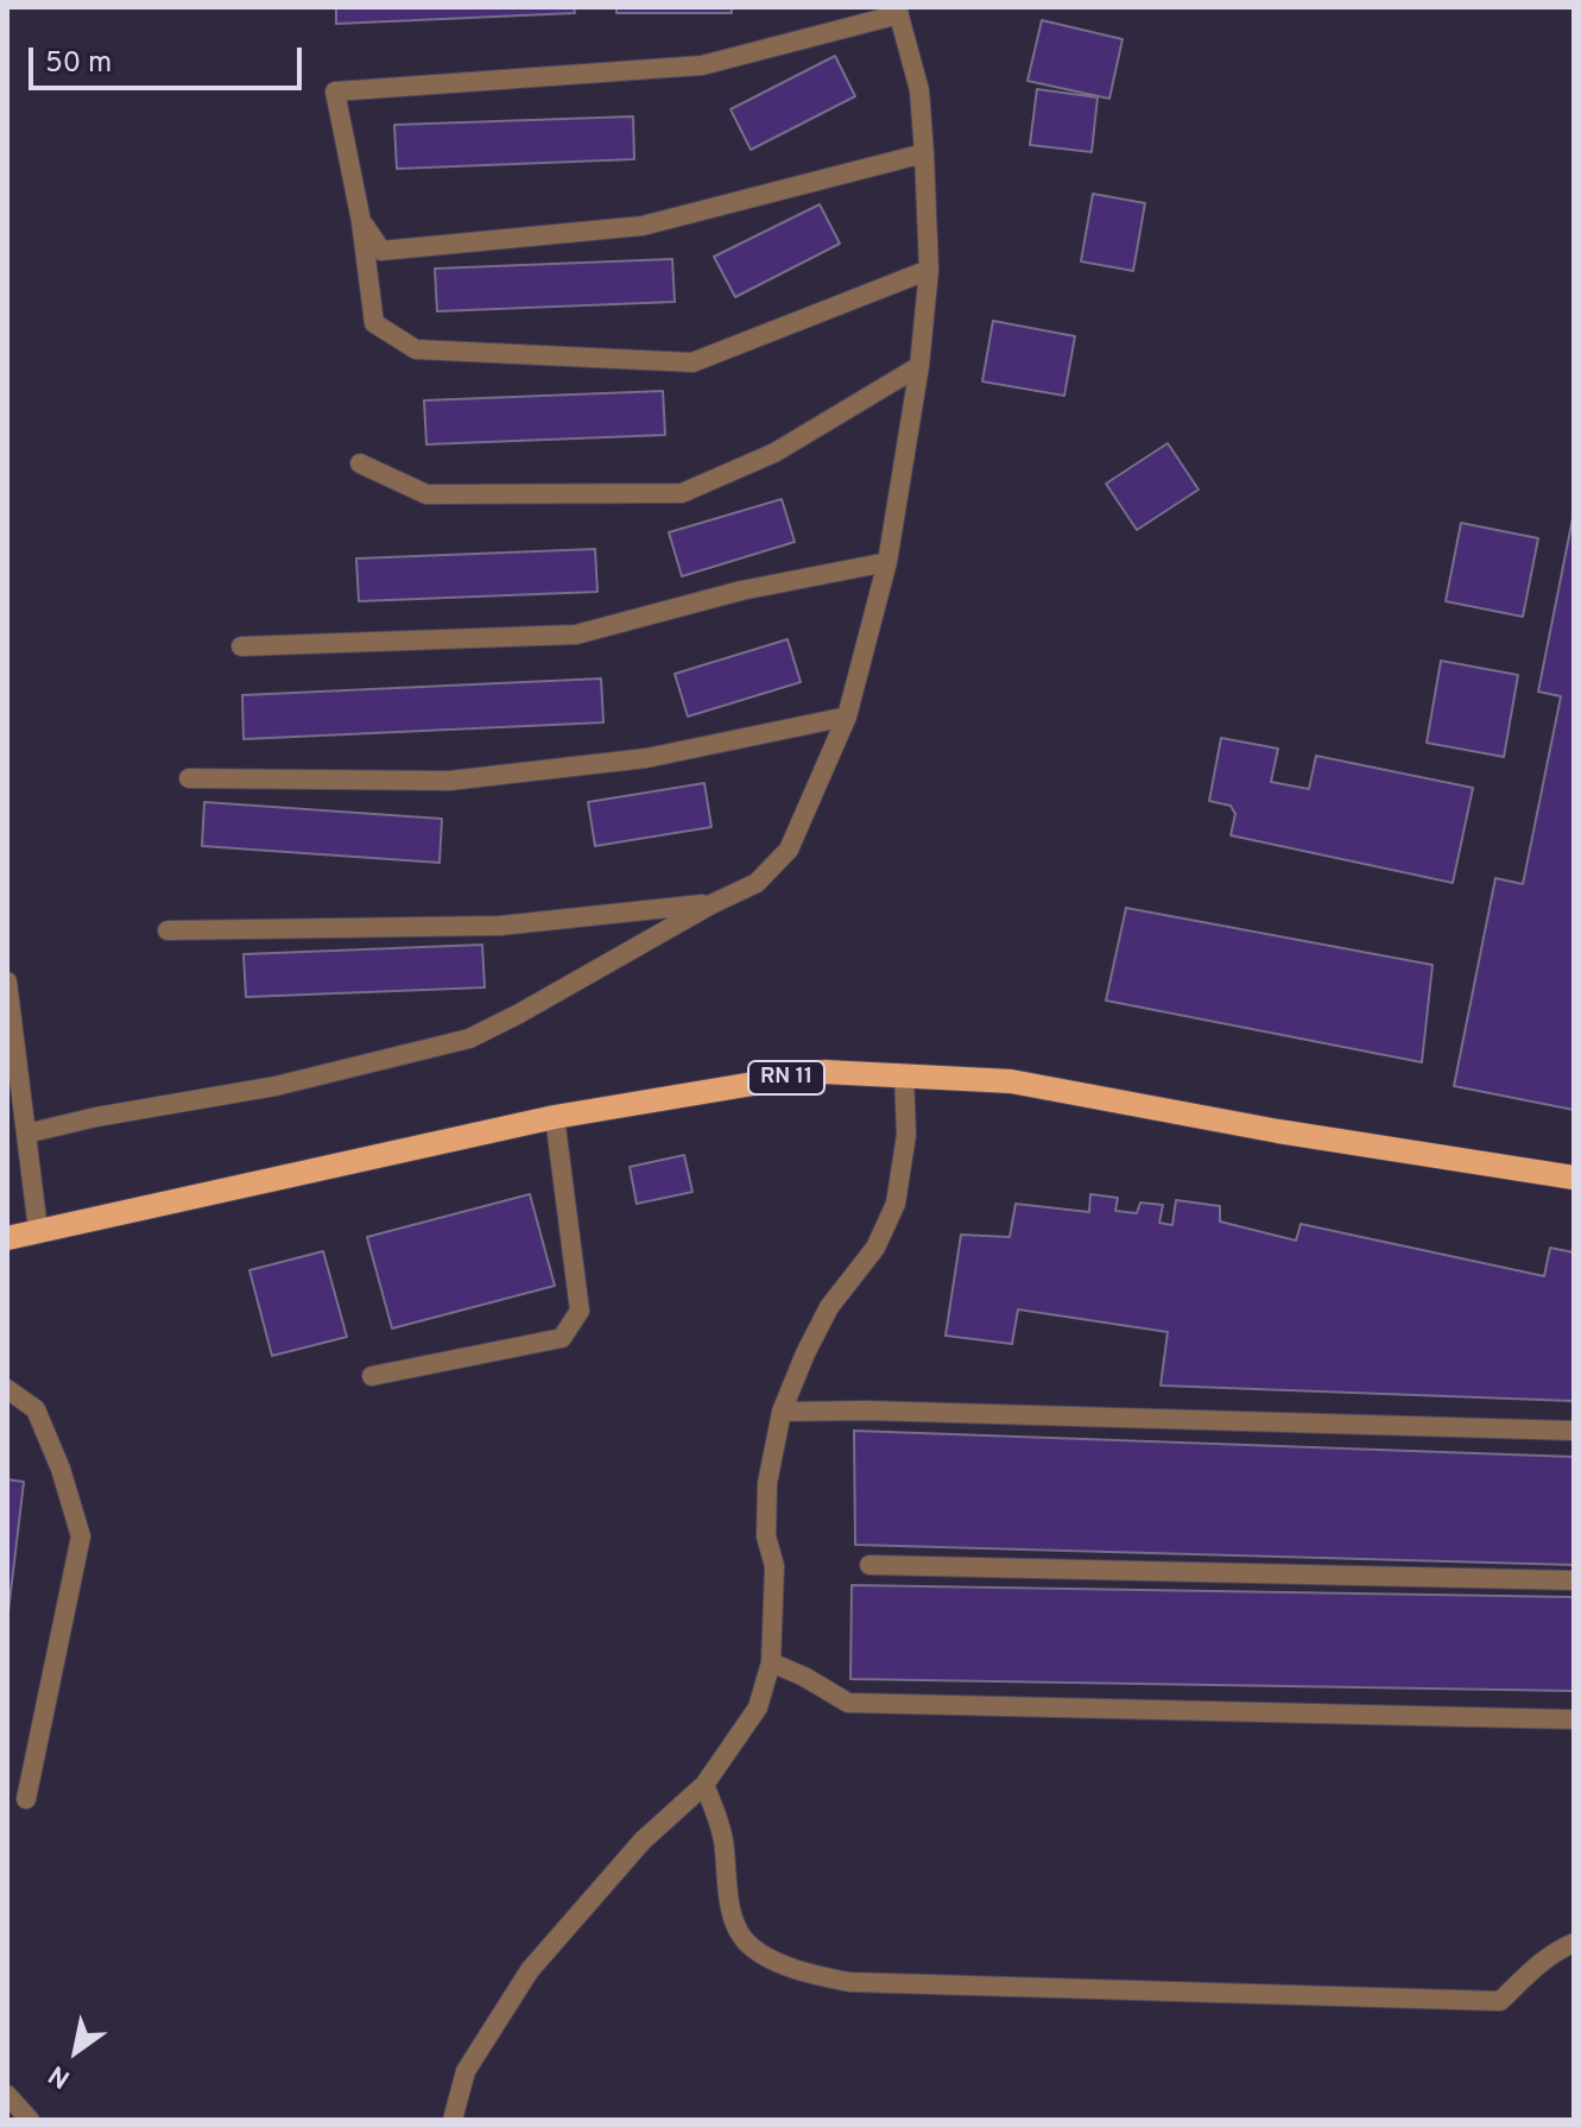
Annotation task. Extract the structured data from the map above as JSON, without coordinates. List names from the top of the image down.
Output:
{
  "streets": {
    "main road": ["RN 11"]
  },
  "scale_bar": "50 m",
  "north": "bottom left"
}
